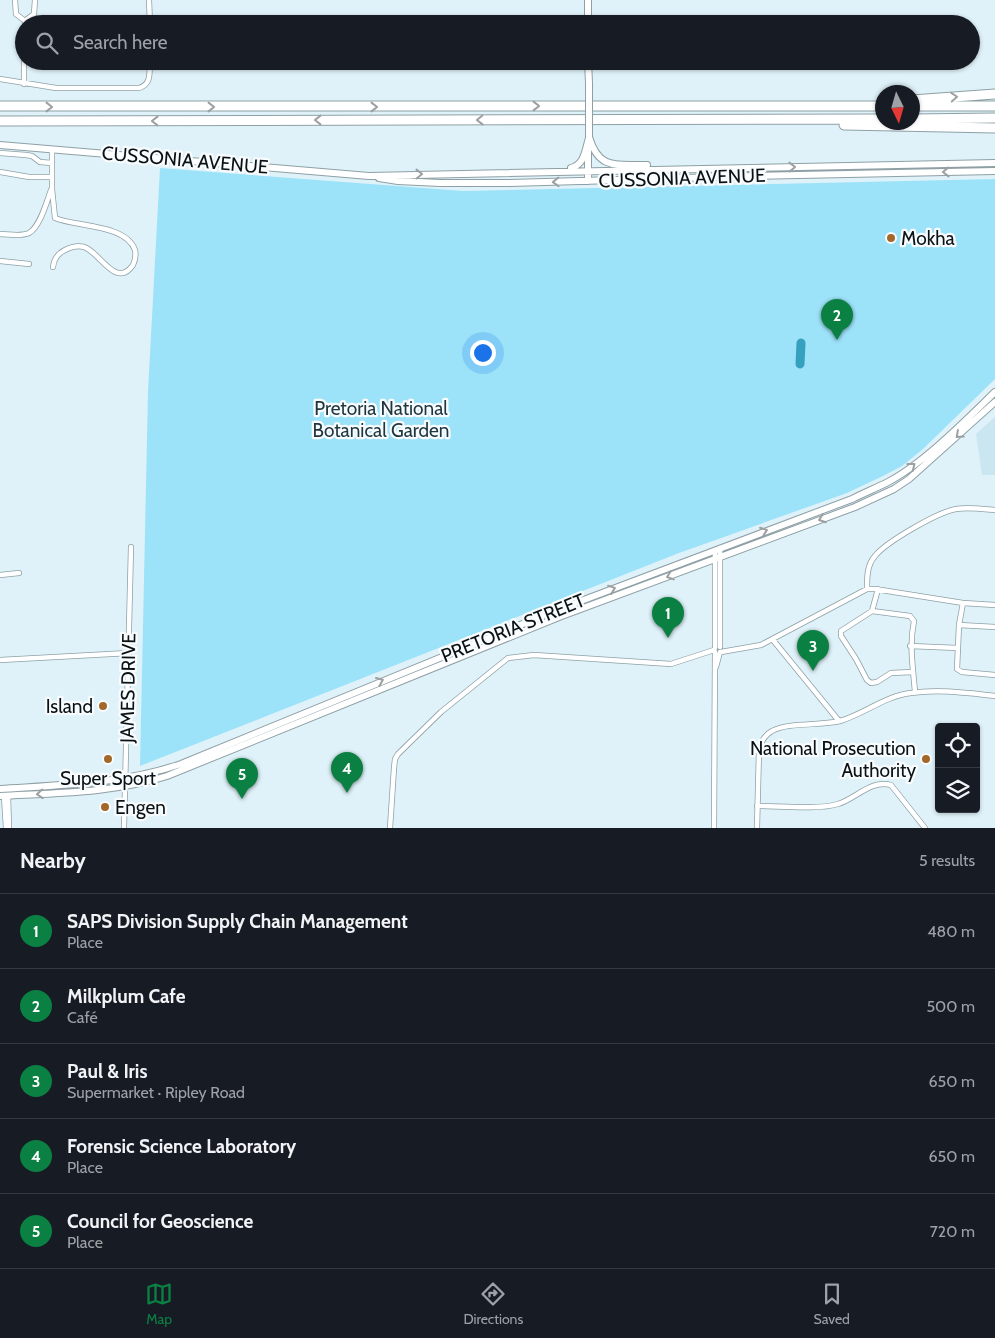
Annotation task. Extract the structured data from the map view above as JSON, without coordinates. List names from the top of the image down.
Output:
{
  "streets": {
    "main road": ["CUSSONIA AVENUE", "PRETORIA STREET"],
    "street": ["JAMES DRIVE"]
  },
  "crossings": [
    ["PRETORIA STREET", "JAMES DRIVE"]
  ],
  "parks": ["Pretoria National Botanical Garden"],
  "places": [
    "Mokha",
    "Island",
    "Super Sport",
    "National Prosecution Authority",
    "Engen"
  ],
  "north": "bottom",
  "page": {
    "search": "Search here",
    "pins": [
      "2",
      "1",
      "3",
      "4",
      "5"
    ],
    "heading": ["Nearby", "5 results"],
    "list": [
      {
        "mark": "1",
        "name": "SAPS Division Supply Chain Management",
        "note": "Place",
        "value": "480 m"
      },
      {
        "mark": "2",
        "name": "Milkplum Cafe",
        "note": "Café",
        "value": "500 m"
      },
      {
        "mark": "3",
        "name": "Paul & Iris",
        "note": "Supermarket · Ripley Road",
        "value": "650 m"
      },
      {
        "mark": "4",
        "name": "Forensic Science Laboratory",
        "note": "Place",
        "value": "650 m"
      },
      {
        "mark": "5",
        "name": "Council for Geoscience",
        "note": "Place",
        "value": "720 m"
      }
    ],
    "nav": ["Map", "Directions", "Saved"]
  }
}
